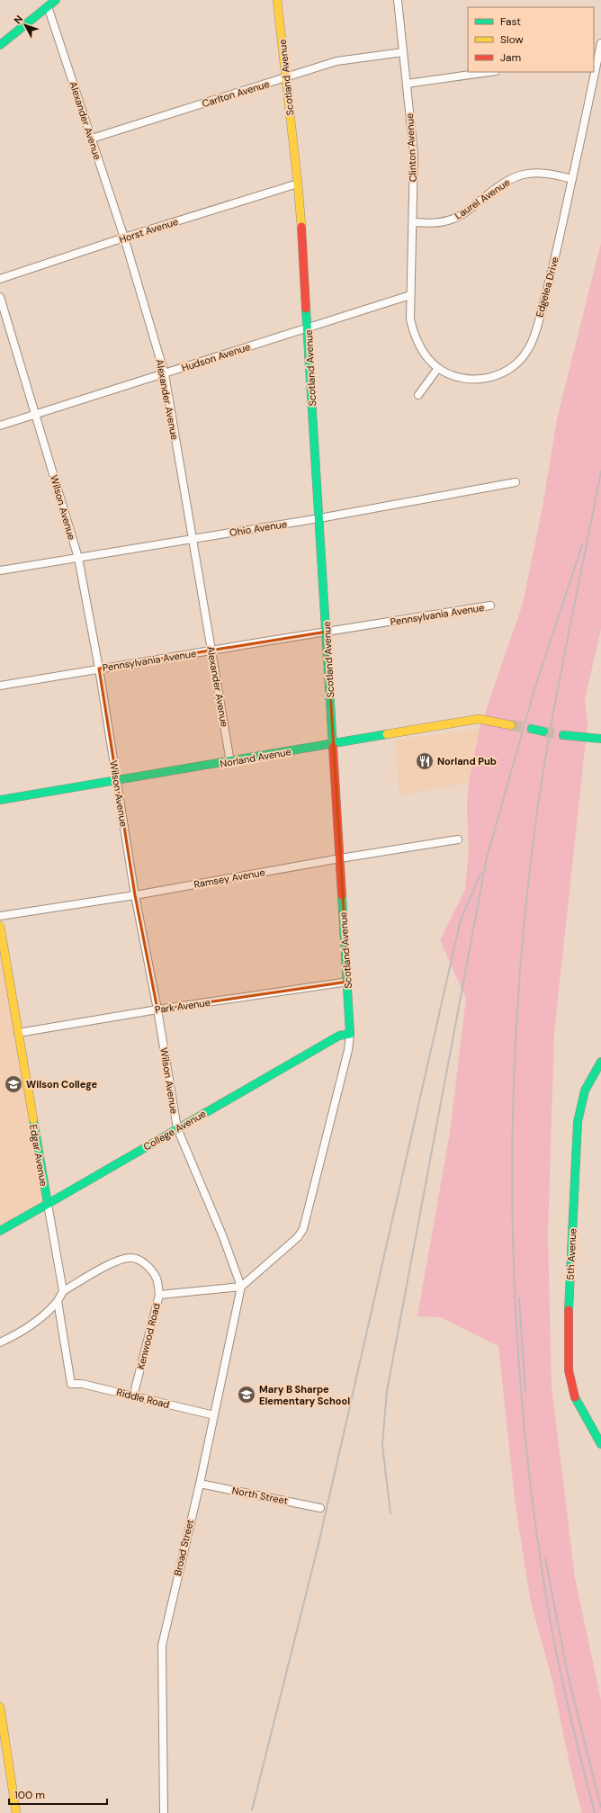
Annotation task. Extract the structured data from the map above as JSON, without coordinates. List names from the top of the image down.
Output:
{
  "streets": {
    "street": [
      "Scotland Avenue",
      "Carlton Avenue",
      "Alexander Avenue",
      "Clinton Avenue",
      "Laurel Avenue",
      "Horst Avenue",
      "Edgelea Drive",
      "Hudson Avenue",
      "Wilson Avenue",
      "Ohio Avenue",
      "Pennsylvania Avenue",
      "Norland Avenue",
      "Ramsey Avenue",
      "Park Avenue",
      "College Avenue",
      "Edgar Avenue",
      "5th Avenue",
      "Kenwood Road",
      "Riddle Road",
      "North Street",
      "Broad Street"
    ]
  },
  "crossings": [
    ["Scotland Avenue", "Carlton Avenue"],
    ["Scotland Avenue", "Horst Avenue"],
    ["Scotland Avenue", "Hudson Avenue"],
    ["Scotland Avenue", "Wilson Avenue"],
    ["Scotland Avenue", "Ohio Avenue"],
    ["Scotland Avenue", "Pennsylvania Avenue"],
    ["Scotland Avenue", "Norland Avenue"],
    ["Scotland Avenue", "Ramsey Avenue"],
    ["Scotland Avenue", "Park Avenue"],
    ["Scotland Avenue", "College Avenue"],
    ["Scotland Avenue", "Broad Street"],
    ["Carlton Avenue", "Alexander Avenue"],
    ["Carlton Avenue", "Clinton Avenue"],
    ["Alexander Avenue", "Horst Avenue"],
    ["Alexander Avenue", "Hudson Avenue"],
    ["Alexander Avenue", "Ohio Avenue"],
    ["Alexander Avenue", "Pennsylvania Avenue"],
    ["Alexander Avenue", "Norland Avenue"],
    ["Clinton Avenue", "Laurel Avenue"],
    ["Clinton Avenue", "Edgelea Drive"],
    ["Clinton Avenue", "Hudson Avenue"],
    ["Laurel Avenue", "Edgelea Drive"],
    ["Edgelea Drive", "Hudson Avenue"],
    ["Hudson Avenue", "Wilson Avenue"],
    ["Wilson Avenue", "Ohio Avenue"],
    ["Wilson Avenue", "Pennsylvania Avenue"],
    ["Wilson Avenue", "Norland Avenue"],
    ["Wilson Avenue", "Ramsey Avenue"],
    ["Wilson Avenue", "Park Avenue"],
    ["Wilson Avenue", "College Avenue"],
    ["Wilson Avenue", "Broad Street"],
    ["Park Avenue", "Edgar Avenue"],
    ["College Avenue", "Edgar Avenue"],
    ["Edgar Avenue", "Kenwood Road"],
    ["Kenwood Road", "Riddle Road"],
    ["Riddle Road", "Broad Street"],
    ["North Street", "Broad Street"]
  ],
  "places": {
    "restaurant": ["Norland Pub"],
    "school or university": ["Wilson College", "Mary B Sharpe Elementary School"]
  },
  "legend": ["Fast", "Slow", "Jam"],
  "scale_bar": "100 m",
  "north": "top left"
}
